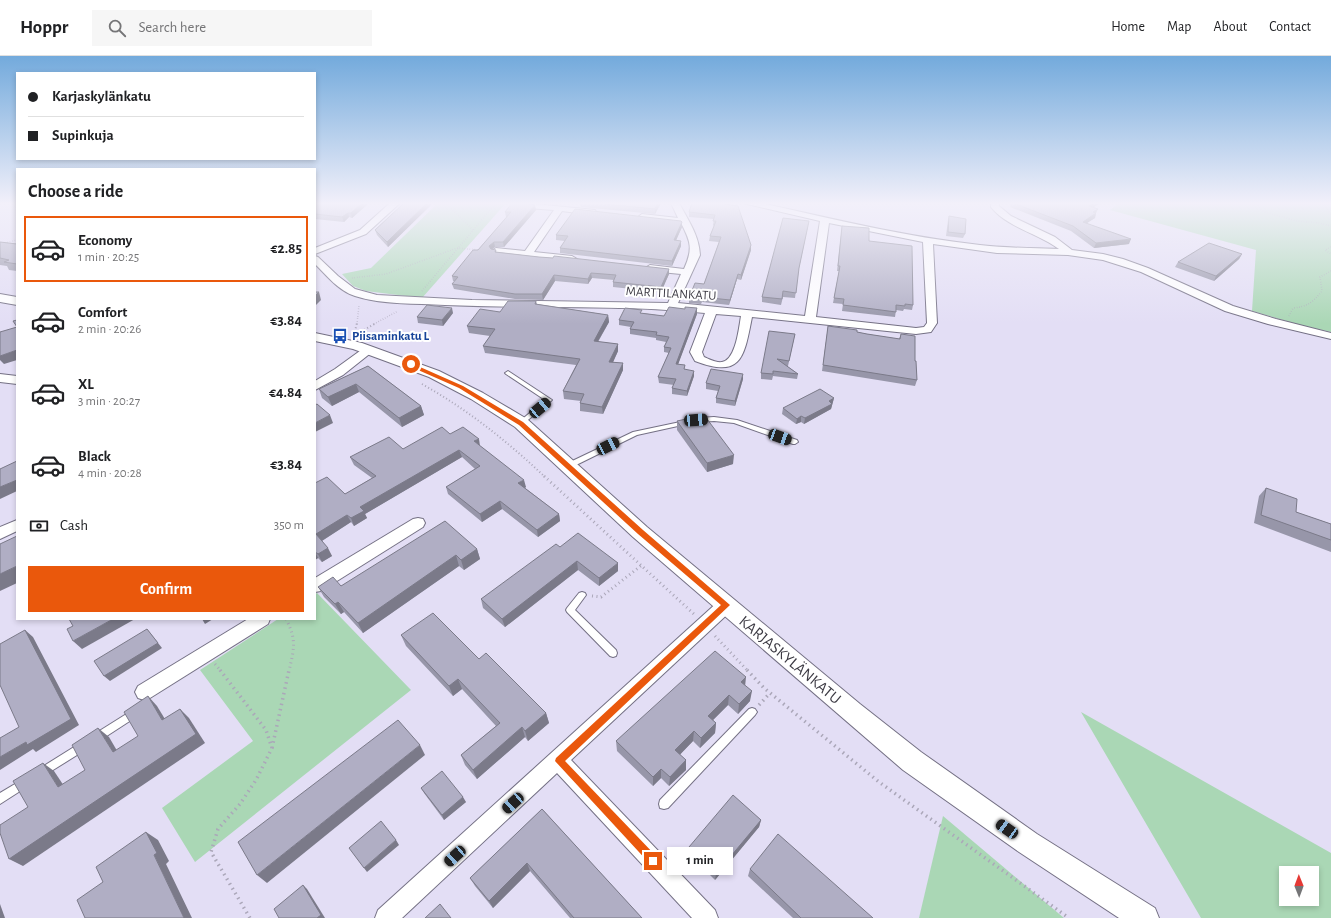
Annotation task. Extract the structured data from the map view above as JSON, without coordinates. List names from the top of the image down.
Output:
{
  "streets": {
    "street": ["MARTTILANKATU", "KARJASKYLÄNKATU"]
  },
  "places": {
    "bus stop": ["Piisaminkatu L"]
  },
  "north": "top",
  "page": {
    "header": "Hoppr",
    "search": "Search here",
    "nav": [
      "Home",
      "Map",
      "About",
      "Contact"
    ],
    "banner": ["Karjaskylänkatu", "Supinkuja"],
    "heading": "Choose a ride",
    "list": [
      {
        "name": "Economy",
        "note": "1 min · 20:25",
        "value": "€2.85"
      },
      {
        "name": "Comfort",
        "note": "2 min · 20:26",
        "value": "€3.84"
      },
      {
        "name": "XL",
        "note": "3 min · 20:27",
        "value": "€4.84"
      },
      {
        "name": "Black",
        "note": "4 min · 20:28",
        "value": "€3.84"
      }
    ],
    "pay": ["Cash", "350 m"],
    "buttons": "Confirm",
    "bubble": "1 min"
  }
}
